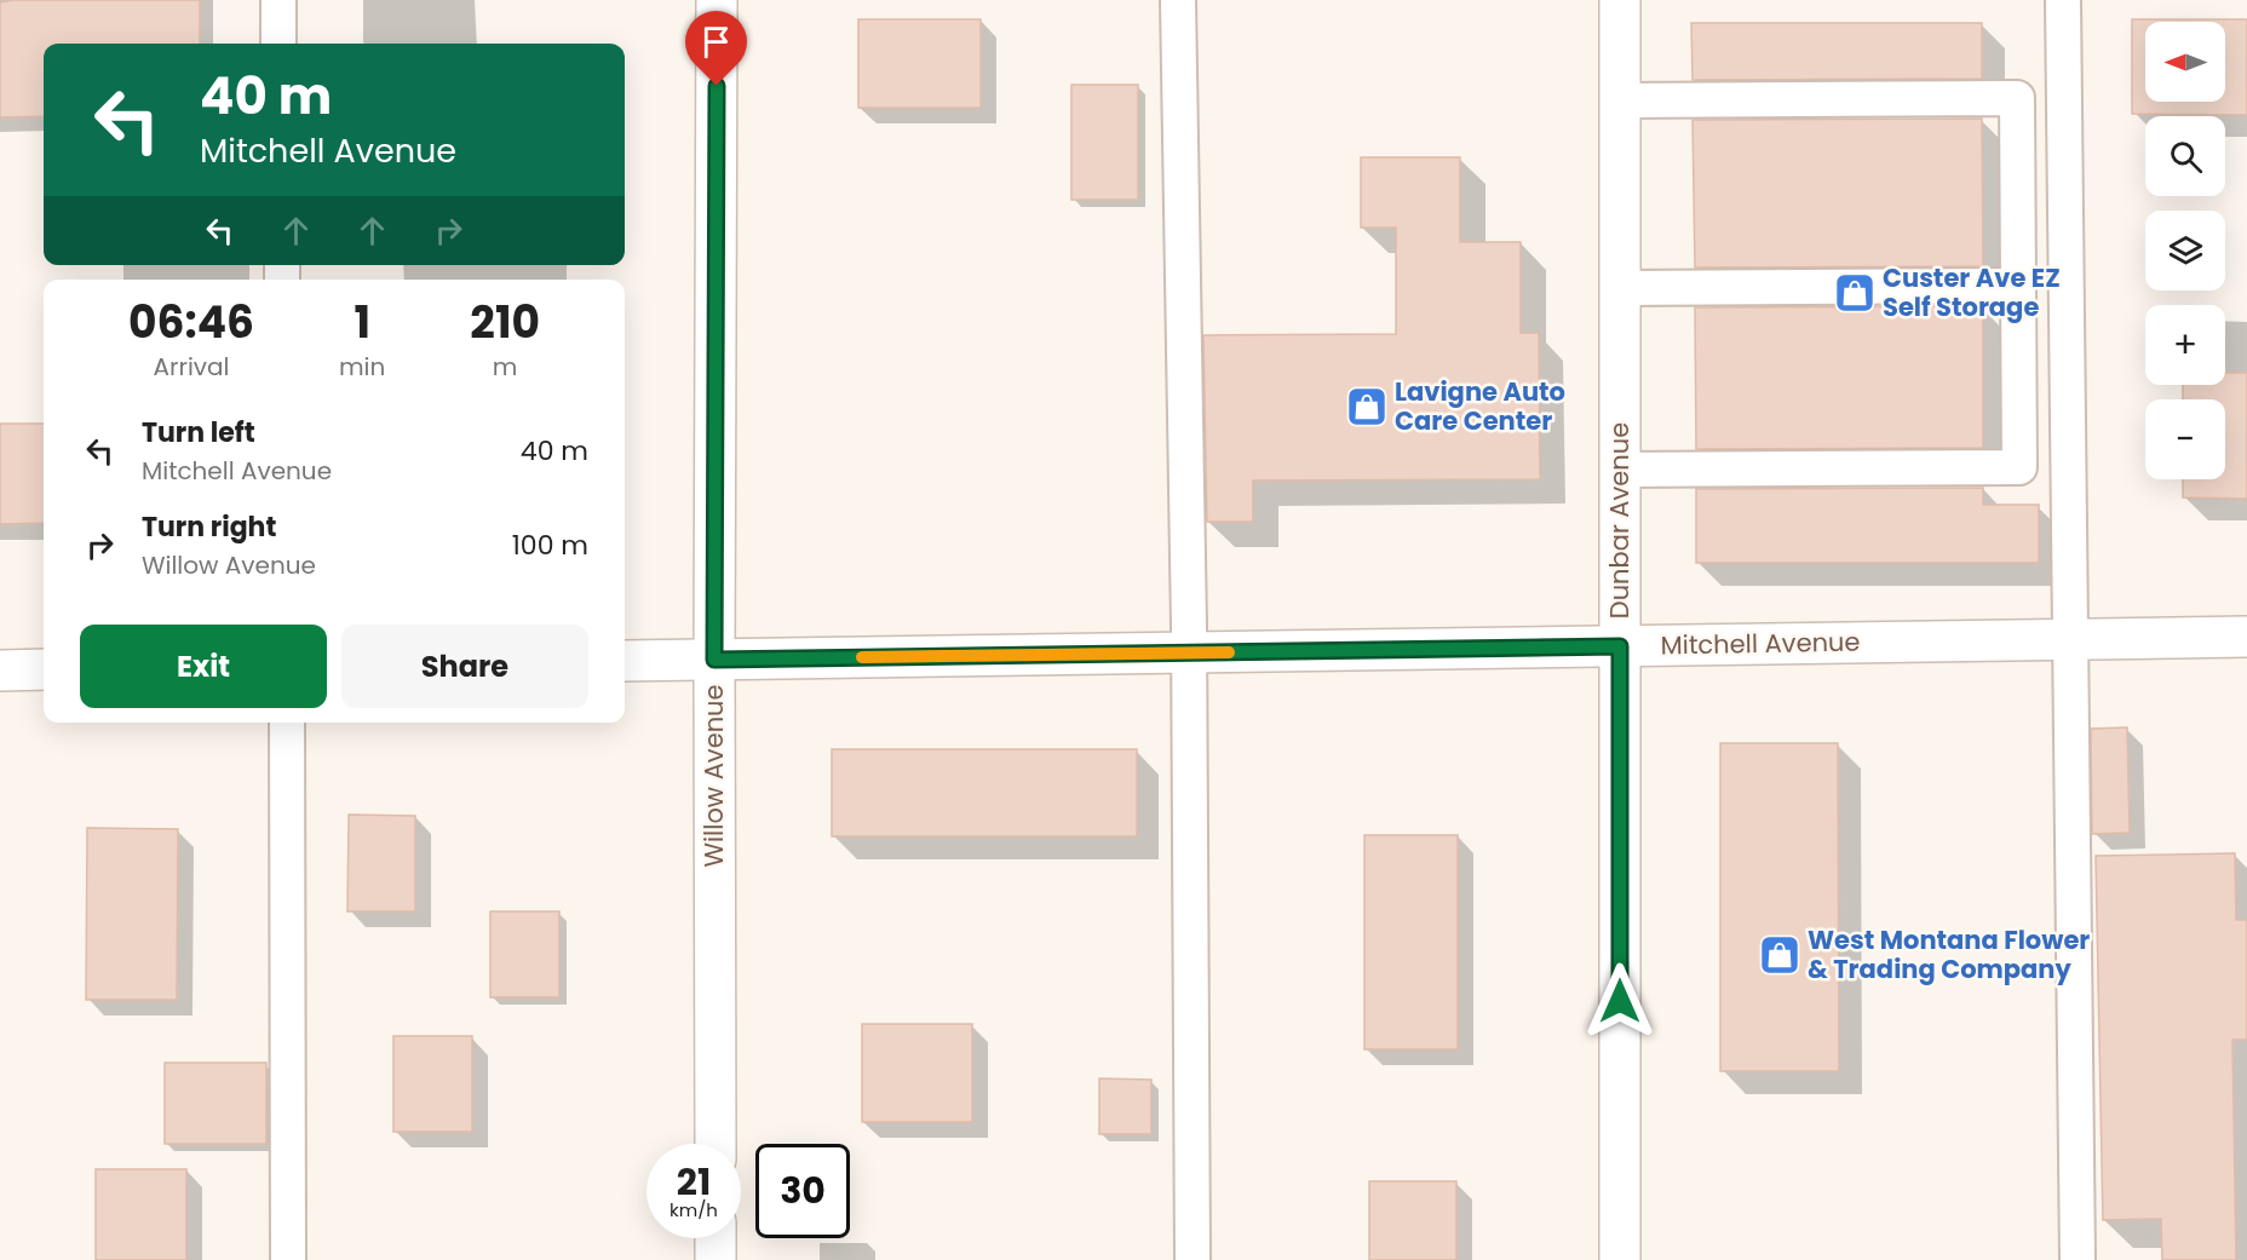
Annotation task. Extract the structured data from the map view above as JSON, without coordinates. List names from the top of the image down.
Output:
{
  "streets": {
    "street": ["Dunbar Avenue", "Mitchell Avenue", "Willow Avenue"]
  },
  "crossings": [
    ["Dunbar Avenue", "Mitchell Avenue"],
    ["Mitchell Avenue", "Willow Avenue"]
  ],
  "places": {
    "shop": ["Custer Ave EZ Self Storage", "Lavigne Auto Care Center", "West Montana Flower & Trading Company"]
  },
  "north": "left",
  "page": {
    "map_buttons": ["+", "−"],
    "turn": ["40 m", "Mitchell Avenue"],
    "eta": [
      "06:46",
      "Arrival",
      "1",
      "min",
      "210",
      "m"
    ],
    "list": [
      {
        "name": "Turn left",
        "note": "Mitchell Avenue",
        "value": "40 m"
      },
      {
        "name": "Turn right",
        "note": "Willow Avenue",
        "value": "100 m"
      }
    ],
    "buttons": ["Exit", "Share"],
    "speed": "21 km/h",
    "limit": "30"
  }
}
